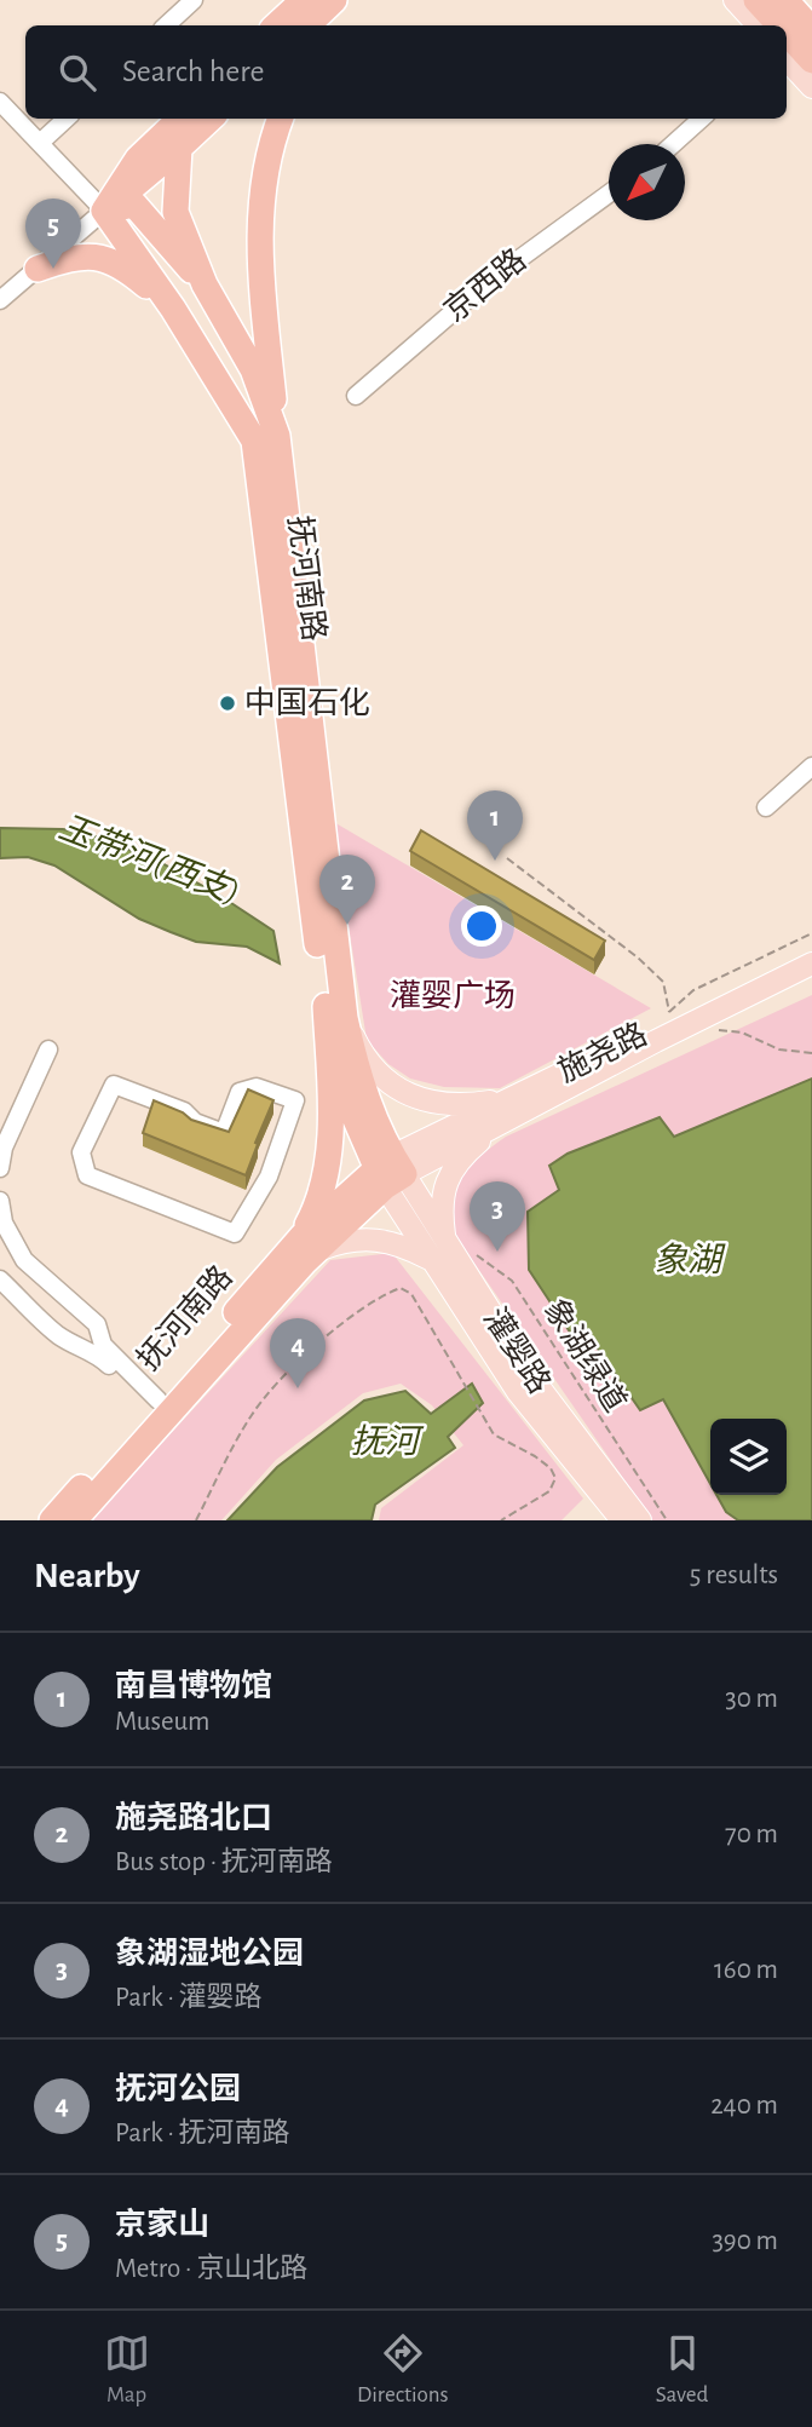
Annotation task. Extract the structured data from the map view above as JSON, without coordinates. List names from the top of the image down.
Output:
{
  "streets": {
    "highway": ["抚河南路"],
    "main road": ["施尧路", "灌婴路"],
    "street": ["京西路"],
    "path": ["象湖绿道"]
  },
  "crossings": [
    ["抚河南路", "施尧路"],
    ["抚河南路", "灌婴路"],
    ["施尧路", "灌婴路"],
    ["灌婴路", "象湖绿道"]
  ],
  "water": ["玉带河(西支)", "象湖", "抚河"],
  "parks": ["灌婴广场"],
  "places": ["中国石化"],
  "north": "bottom left",
  "page": {
    "search": "Search here",
    "pins": [
      "5",
      "1",
      "2",
      "3",
      "4"
    ],
    "heading": ["Nearby", "5 results"],
    "list": [
      {
        "mark": "1",
        "name": "南昌博物馆",
        "note": "Museum",
        "value": "30 m"
      },
      {
        "mark": "2",
        "name": "施尧路北口",
        "note": "Bus stop · 抚河南路",
        "value": "70 m"
      },
      {
        "mark": "3",
        "name": "象湖湿地公园",
        "note": "Park · 灌婴路",
        "value": "160 m"
      },
      {
        "mark": "4",
        "name": "抚河公园",
        "note": "Park · 抚河南路",
        "value": "240 m"
      },
      {
        "mark": "5",
        "name": "京家山",
        "note": "Metro · 京山北路",
        "value": "390 m"
      }
    ],
    "nav": ["Map", "Directions", "Saved"]
  }
}
